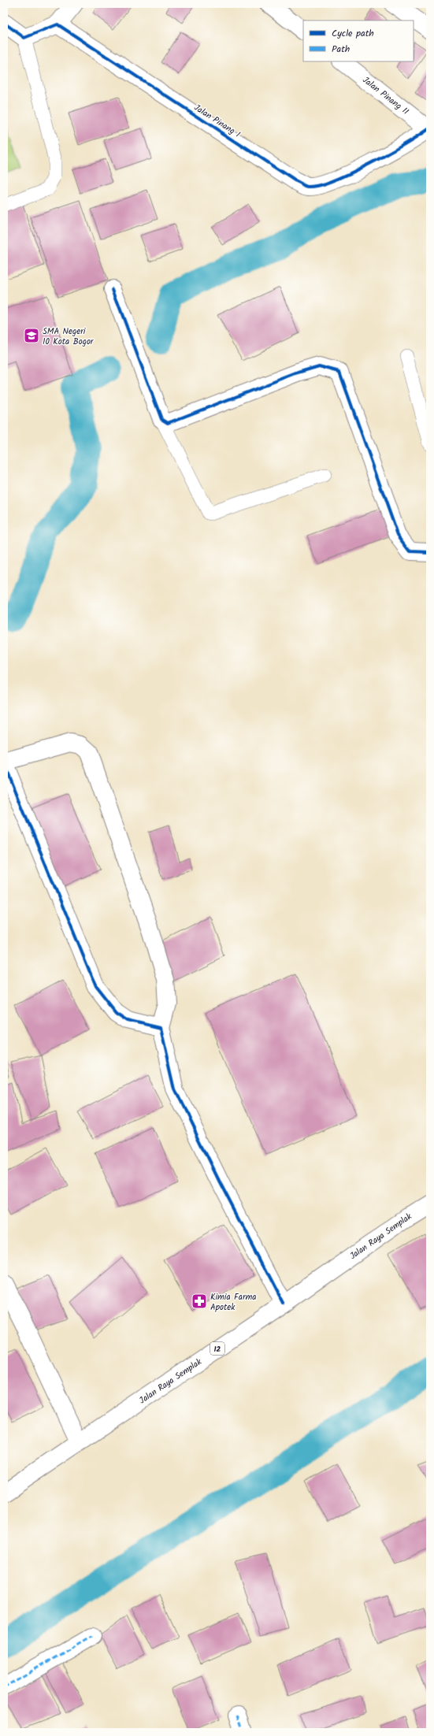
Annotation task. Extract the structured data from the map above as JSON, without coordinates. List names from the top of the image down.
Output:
{
  "streets": {
    "street": [
      "Jalan Pinang II",
      "Jalan Pinang I",
      "Jalan Raya Semplak",
      "12"
    ]
  },
  "crossings": [
    ["Jalan Pinang II", "Jalan Pinang I"]
  ],
  "places": {
    "school or university": ["SMA Negeri 10 Kota Bogor"],
    "pharmacy": ["Kimia Farma Apotek"]
  },
  "legend": ["Cycle path", "Path"]
}
